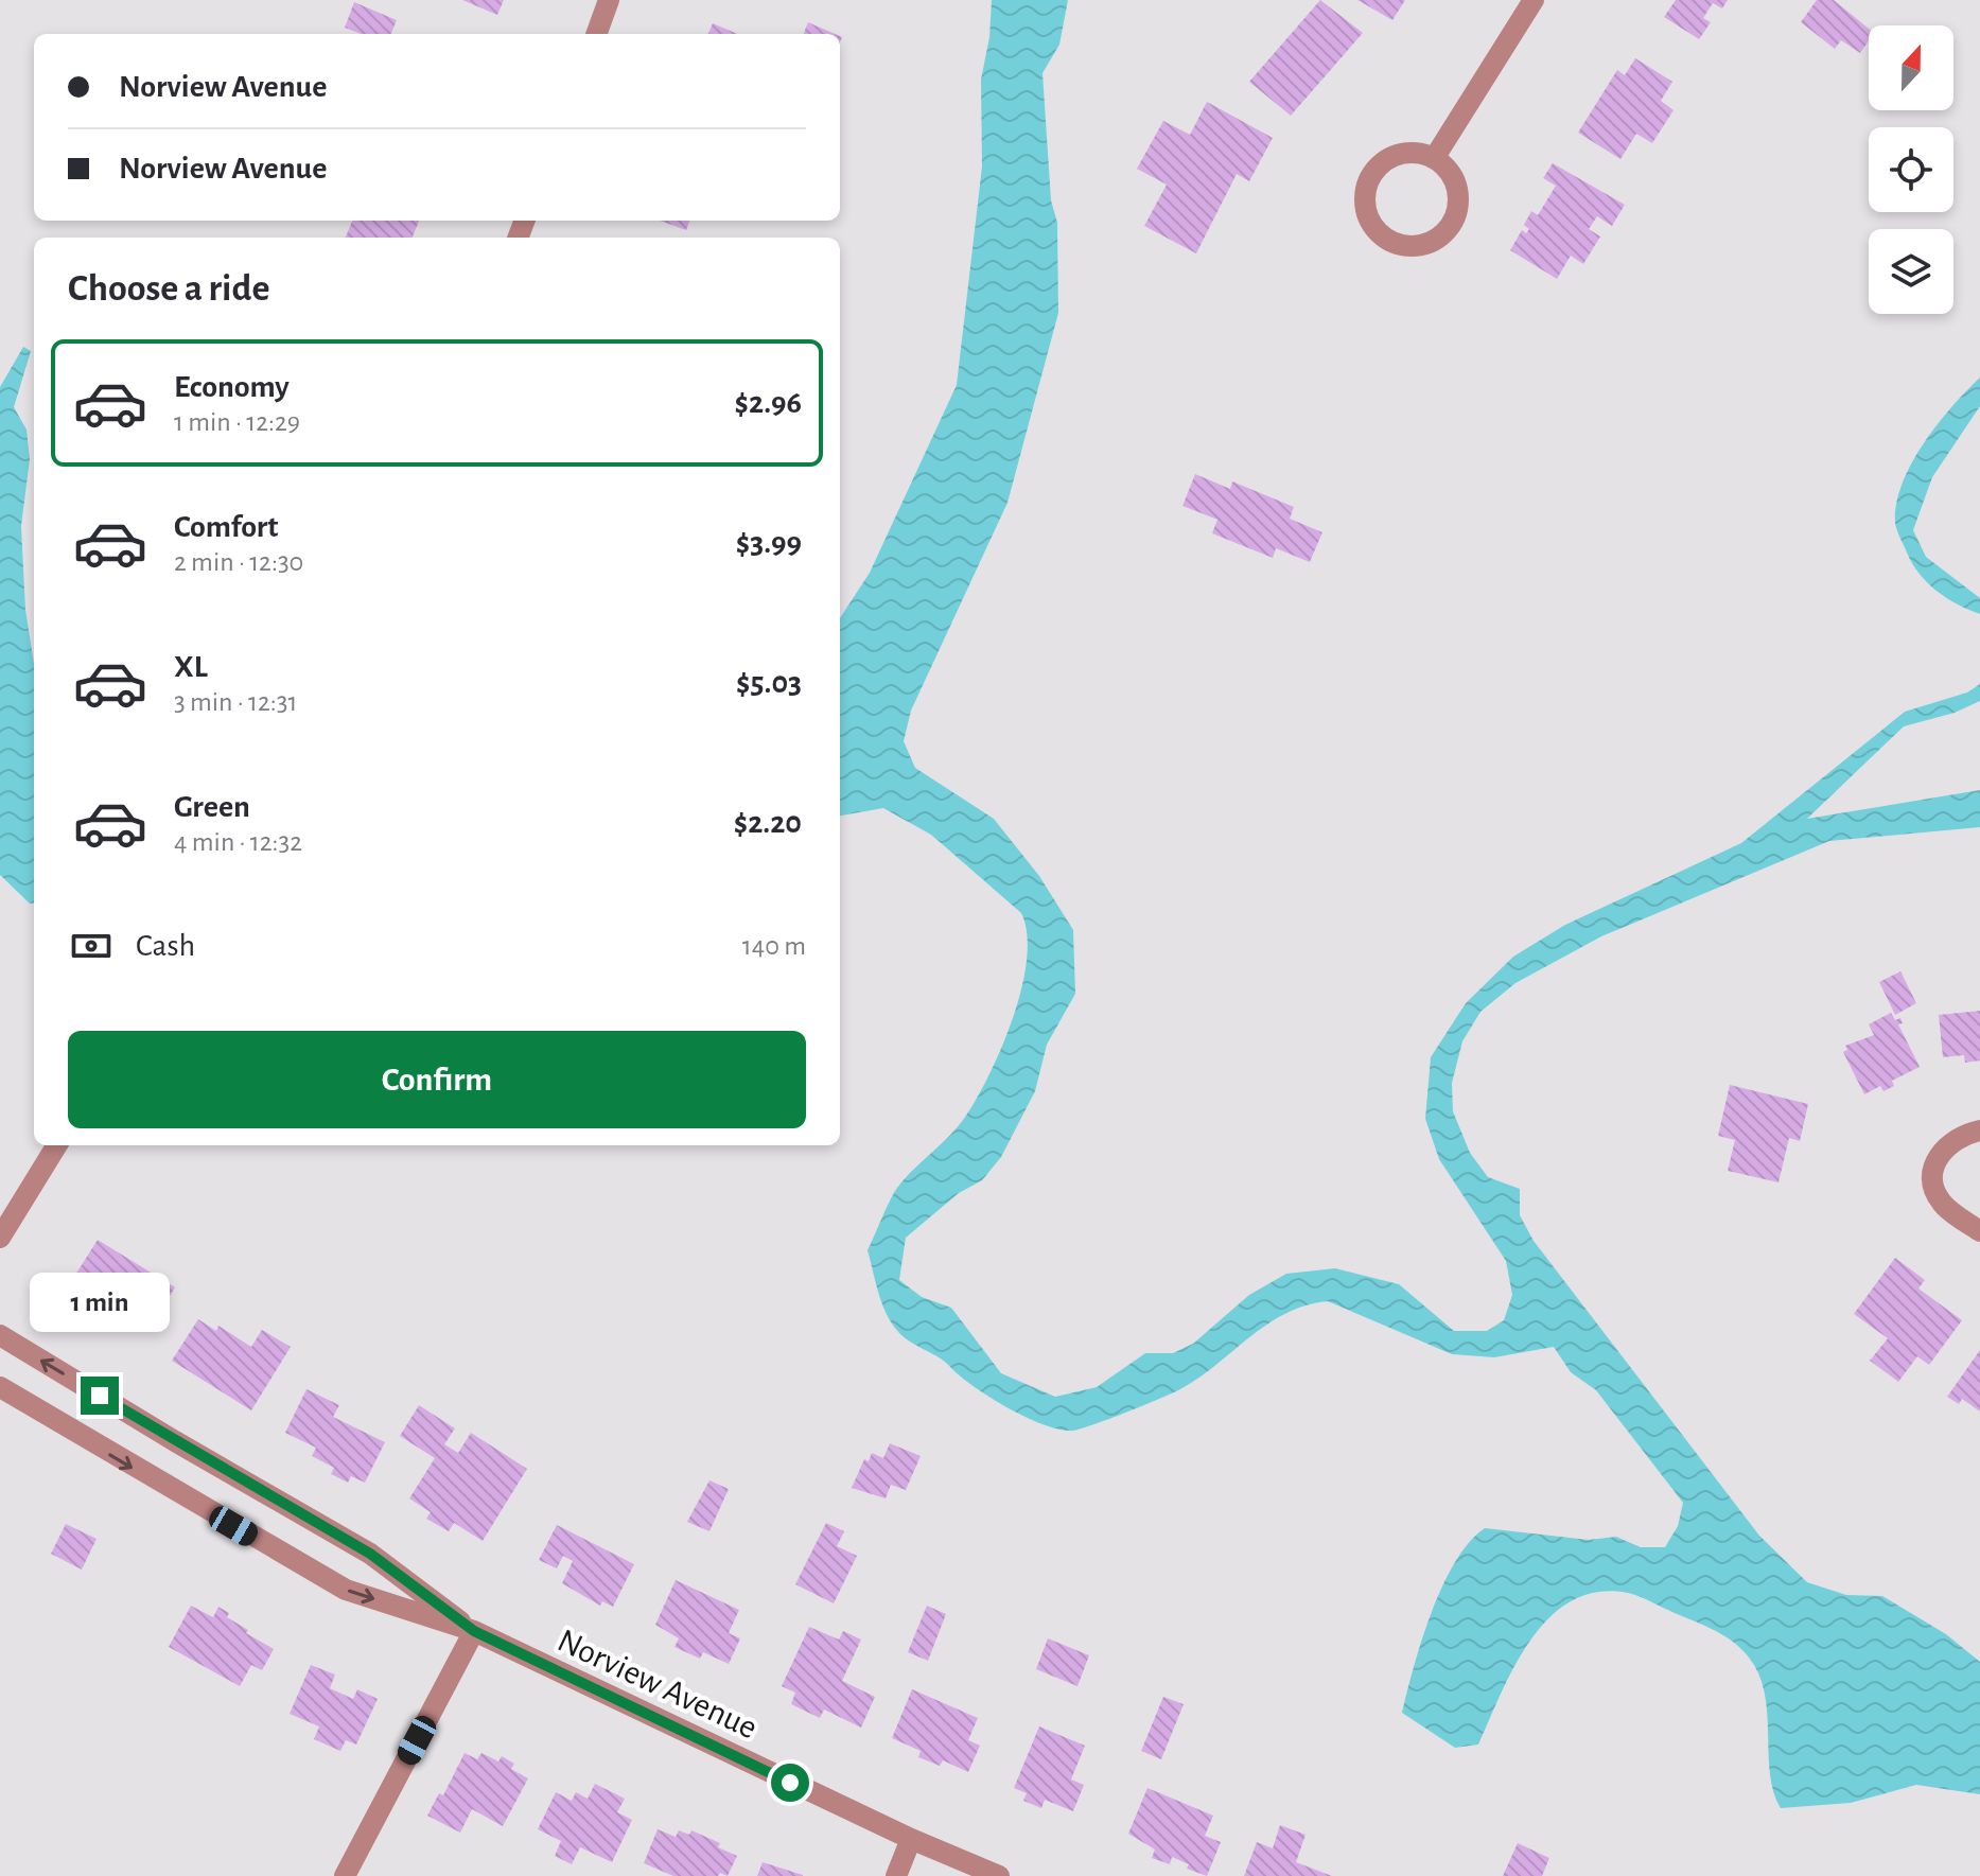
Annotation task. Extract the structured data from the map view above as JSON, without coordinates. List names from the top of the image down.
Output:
{
  "streets": {
    "street": ["Norview Avenue"]
  },
  "north": "top",
  "page": {
    "banner": ["Norview Avenue", "Norview Avenue"],
    "heading": "Choose a ride",
    "list": [
      {
        "name": "Economy",
        "note": "1 min · 12:29",
        "value": "$2.96"
      },
      {
        "name": "Comfort",
        "note": "2 min · 12:30",
        "value": "$3.99"
      },
      {
        "name": "XL",
        "note": "3 min · 12:31",
        "value": "$5.03"
      },
      {
        "name": "Green",
        "note": "4 min · 12:32",
        "value": "$2.20"
      }
    ],
    "pay": ["Cash", "140 m"],
    "buttons": "Confirm",
    "bubble": "1 min"
  }
}
